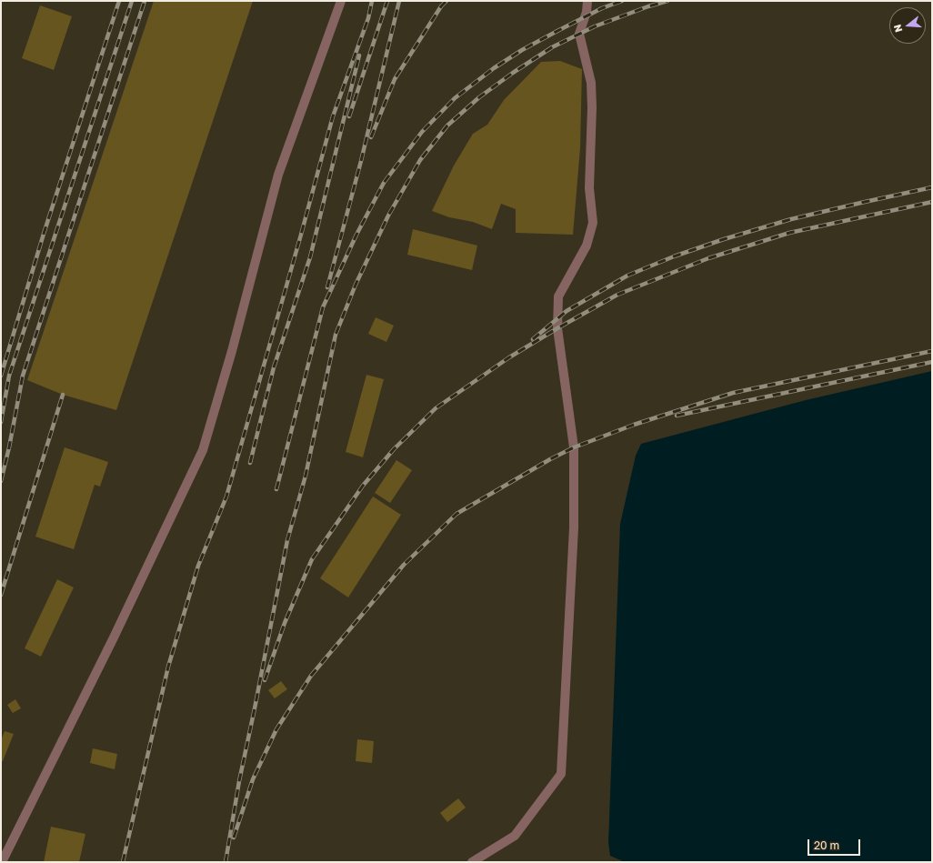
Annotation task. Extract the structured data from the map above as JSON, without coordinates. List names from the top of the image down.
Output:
{
  "scale_bar": "20 m",
  "north": "left"
}
